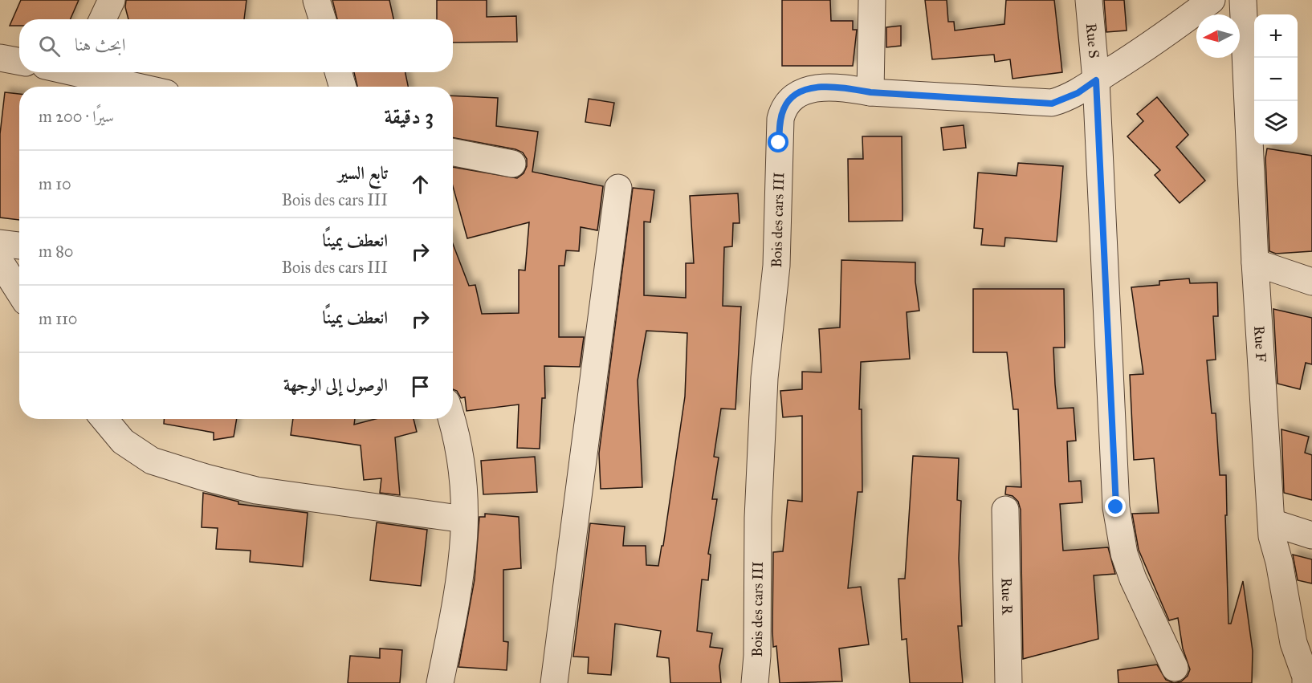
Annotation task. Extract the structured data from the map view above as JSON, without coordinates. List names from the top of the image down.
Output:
{
  "streets": {
    "street": [
      "Rue S",
      "Bois des cars III",
      "Rue F",
      "Rue R"
    ]
  },
  "crossings": [
    ["Rue S", "Bois des cars III"]
  ],
  "north": "left",
  "page": {
    "map_buttons": ["+", "−"],
    "search": "ابحث هنا",
    "heading": ["3 دقيقة", "سيرًا · 200 m"],
    "list": [
      ["تابع السير", "Bois des cars III", "10 m"],
      ["انعطف يمينًا", "Bois des cars III", "80 m"],
      ["انعطف يمينًا", "110 m"],
      "الوصول إلى الوجهة"
    ]
  }
}
